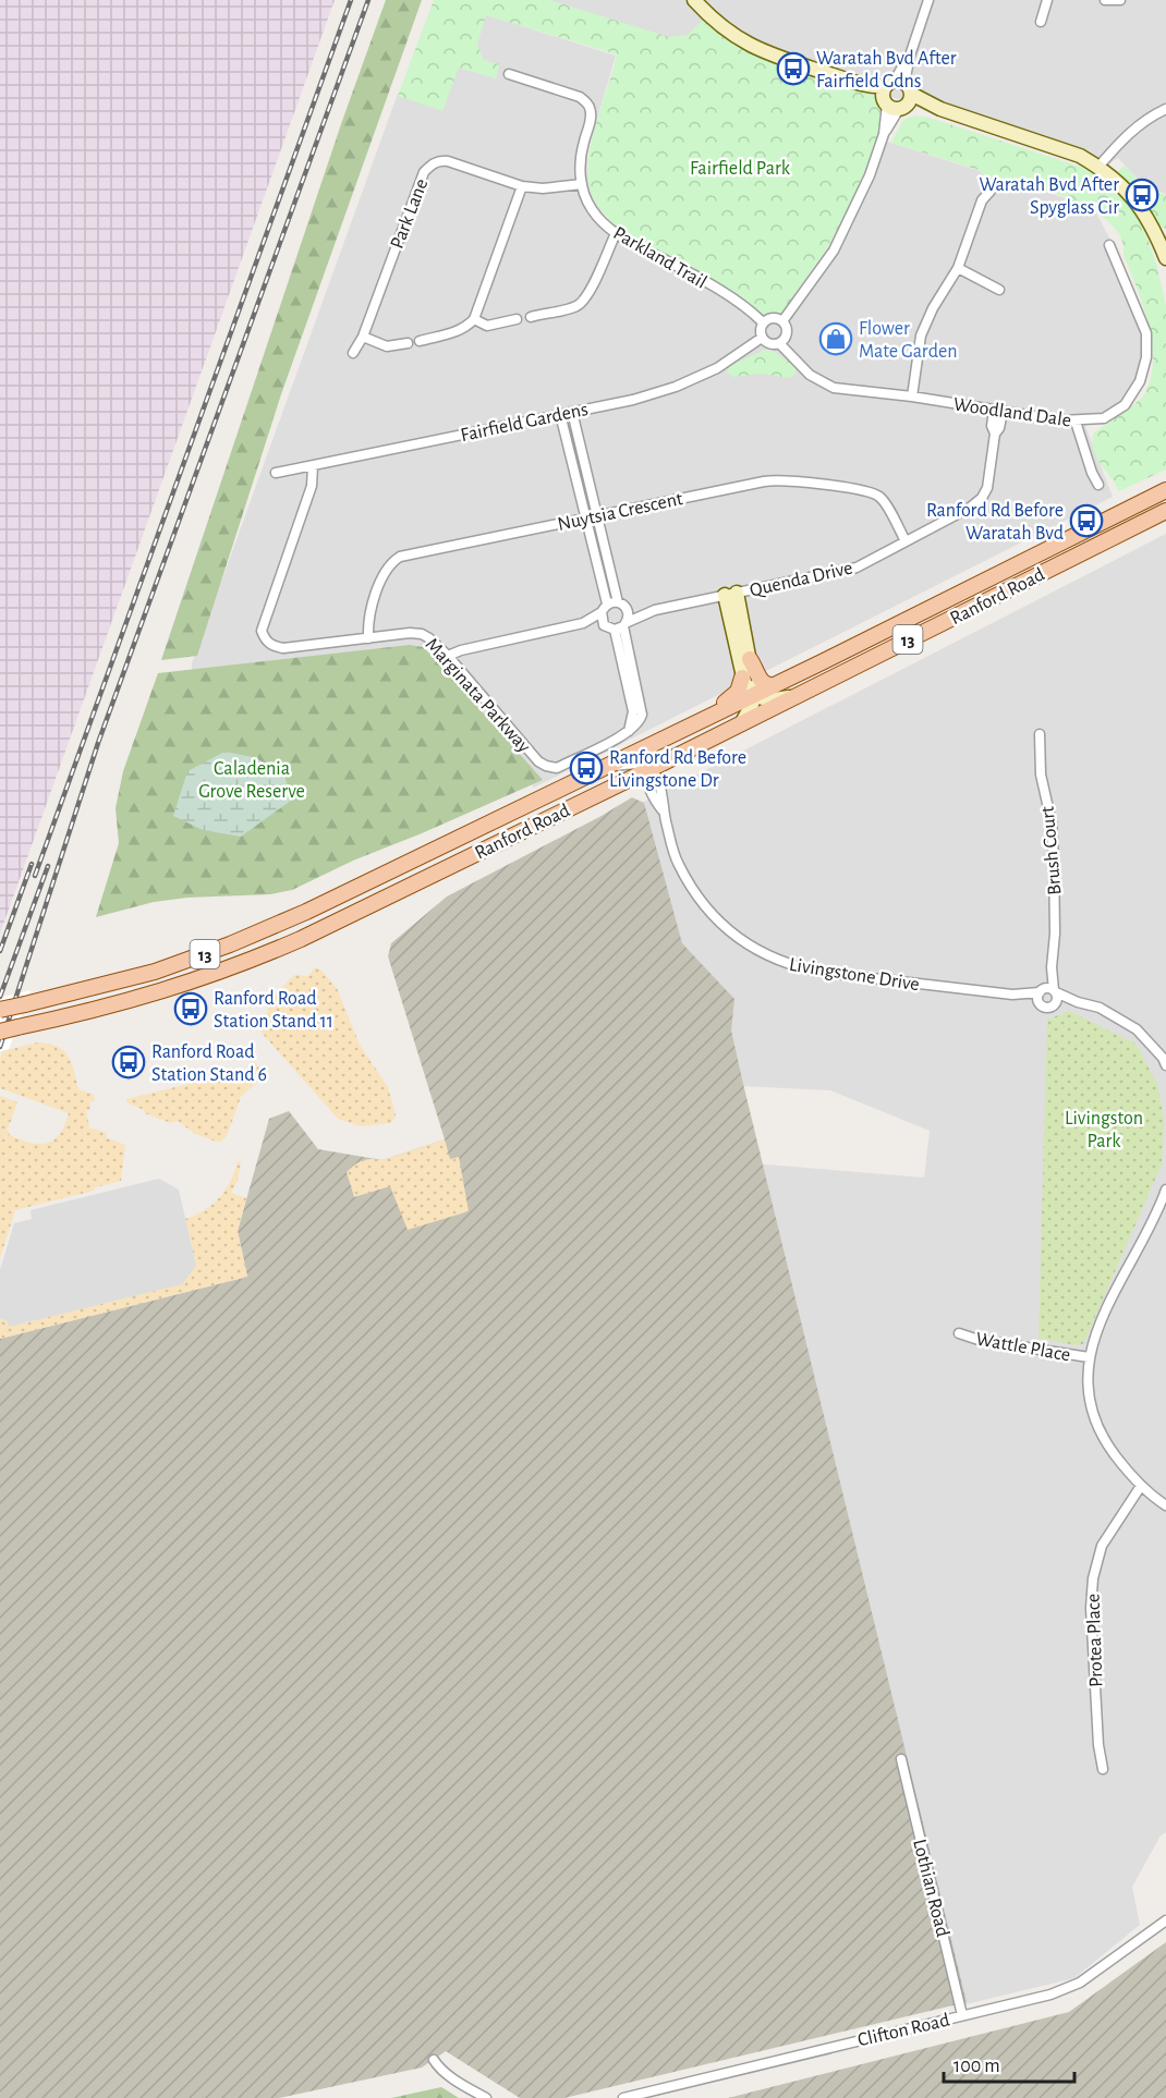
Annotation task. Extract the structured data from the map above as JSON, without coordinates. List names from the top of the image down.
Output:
{
  "streets": {
    "main road": ["Ranford Road", "13"],
    "street": [
      "Park Lane",
      "Parkland Trail",
      "Woodland Dale",
      "Fairfield Gardens",
      "Nuytsia Crescent",
      "Quenda Drive",
      "Marginata Parkway",
      "Brush Court",
      "Livingstone Drive",
      "Wattle Place",
      "Protea Place",
      "Lothian Road",
      "Clifton Road"
    ]
  },
  "crossings": [
    ["Park Lane", "Parkland Trail"],
    ["Parkland Trail", "Woodland Dale"],
    ["Parkland Trail", "Fairfield Gardens"],
    ["Woodland Dale", "Fairfield Gardens"],
    ["Woodland Dale", "Quenda Drive"],
    ["Fairfield Gardens", "Marginata Parkway"],
    ["Nuytsia Crescent", "Quenda Drive"],
    ["Nuytsia Crescent", "Marginata Parkway"],
    ["Quenda Drive", "Marginata Parkway"],
    ["Ranford Road", "Livingstone Drive"],
    ["Brush Court", "Livingstone Drive"],
    ["Lothian Road", "Clifton Road"]
  ],
  "parks": ["Fairfield Park", "Caladenia Grove Reserve", "Livingston Park"],
  "places": {
    "bus stop": [
      "Waratah Bvd After Fairfield Gdns",
      "Waratah Bvd After Spyglass Cir",
      "Ranford Rd Before Waratah Bvd",
      "Ranford Rd Before Livingstone Dr",
      "Ranford Road Station Stand 11",
      "Ranford Road Station Stand 6"
    ],
    "shop": ["Flower Mate Garden"]
  },
  "scale_bar": "100 m"
}
